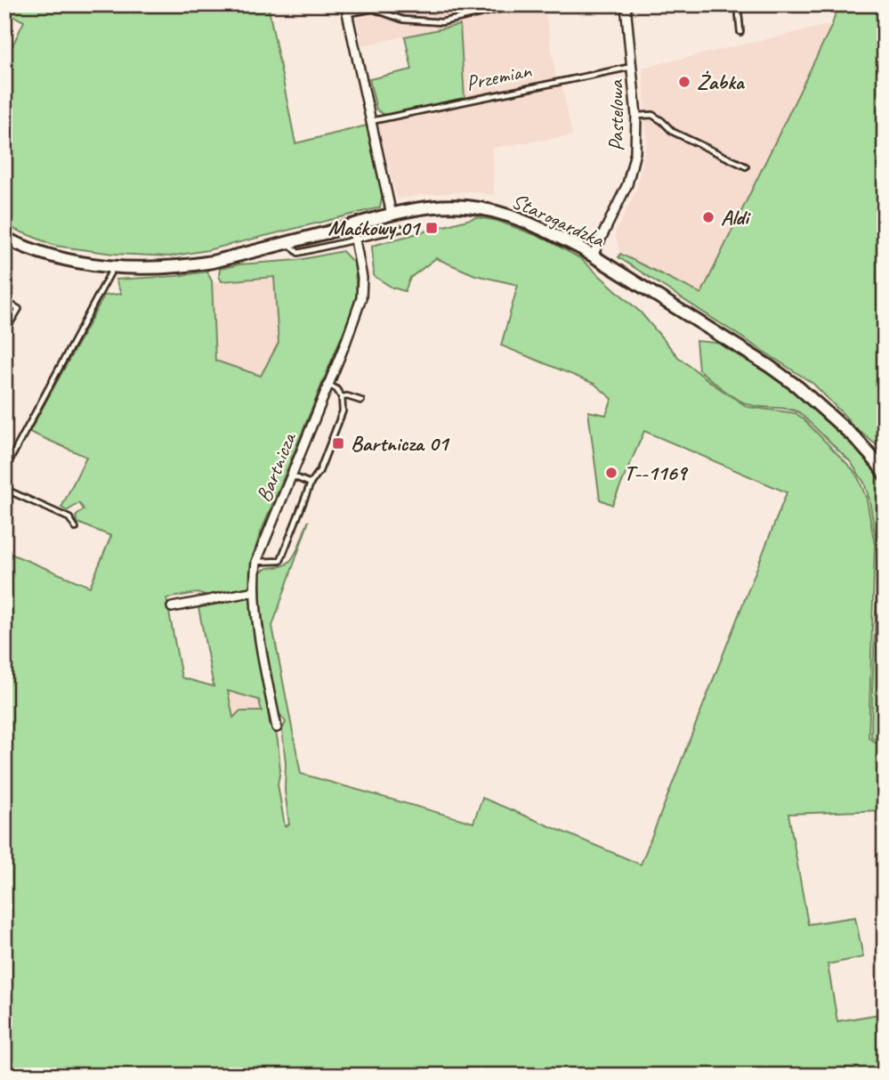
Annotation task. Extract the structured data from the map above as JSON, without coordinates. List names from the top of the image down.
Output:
{
  "streets": {
    "main road": ["Starogardzka"],
    "street": ["Pastelowa", "Bartnicza"],
    "lane": ["Przemian"]
  },
  "crossings": [
    ["Przemian", "Pastelowa"],
    ["Pastelowa", "Starogardzka"],
    ["Starogardzka", "Bartnicza"]
  ],
  "places": {
    "other": ["Żabka", "Aldi", "T--1169"],
    "transit": ["Maćkowy 01", "Bartnicza 01"]
  }
}
